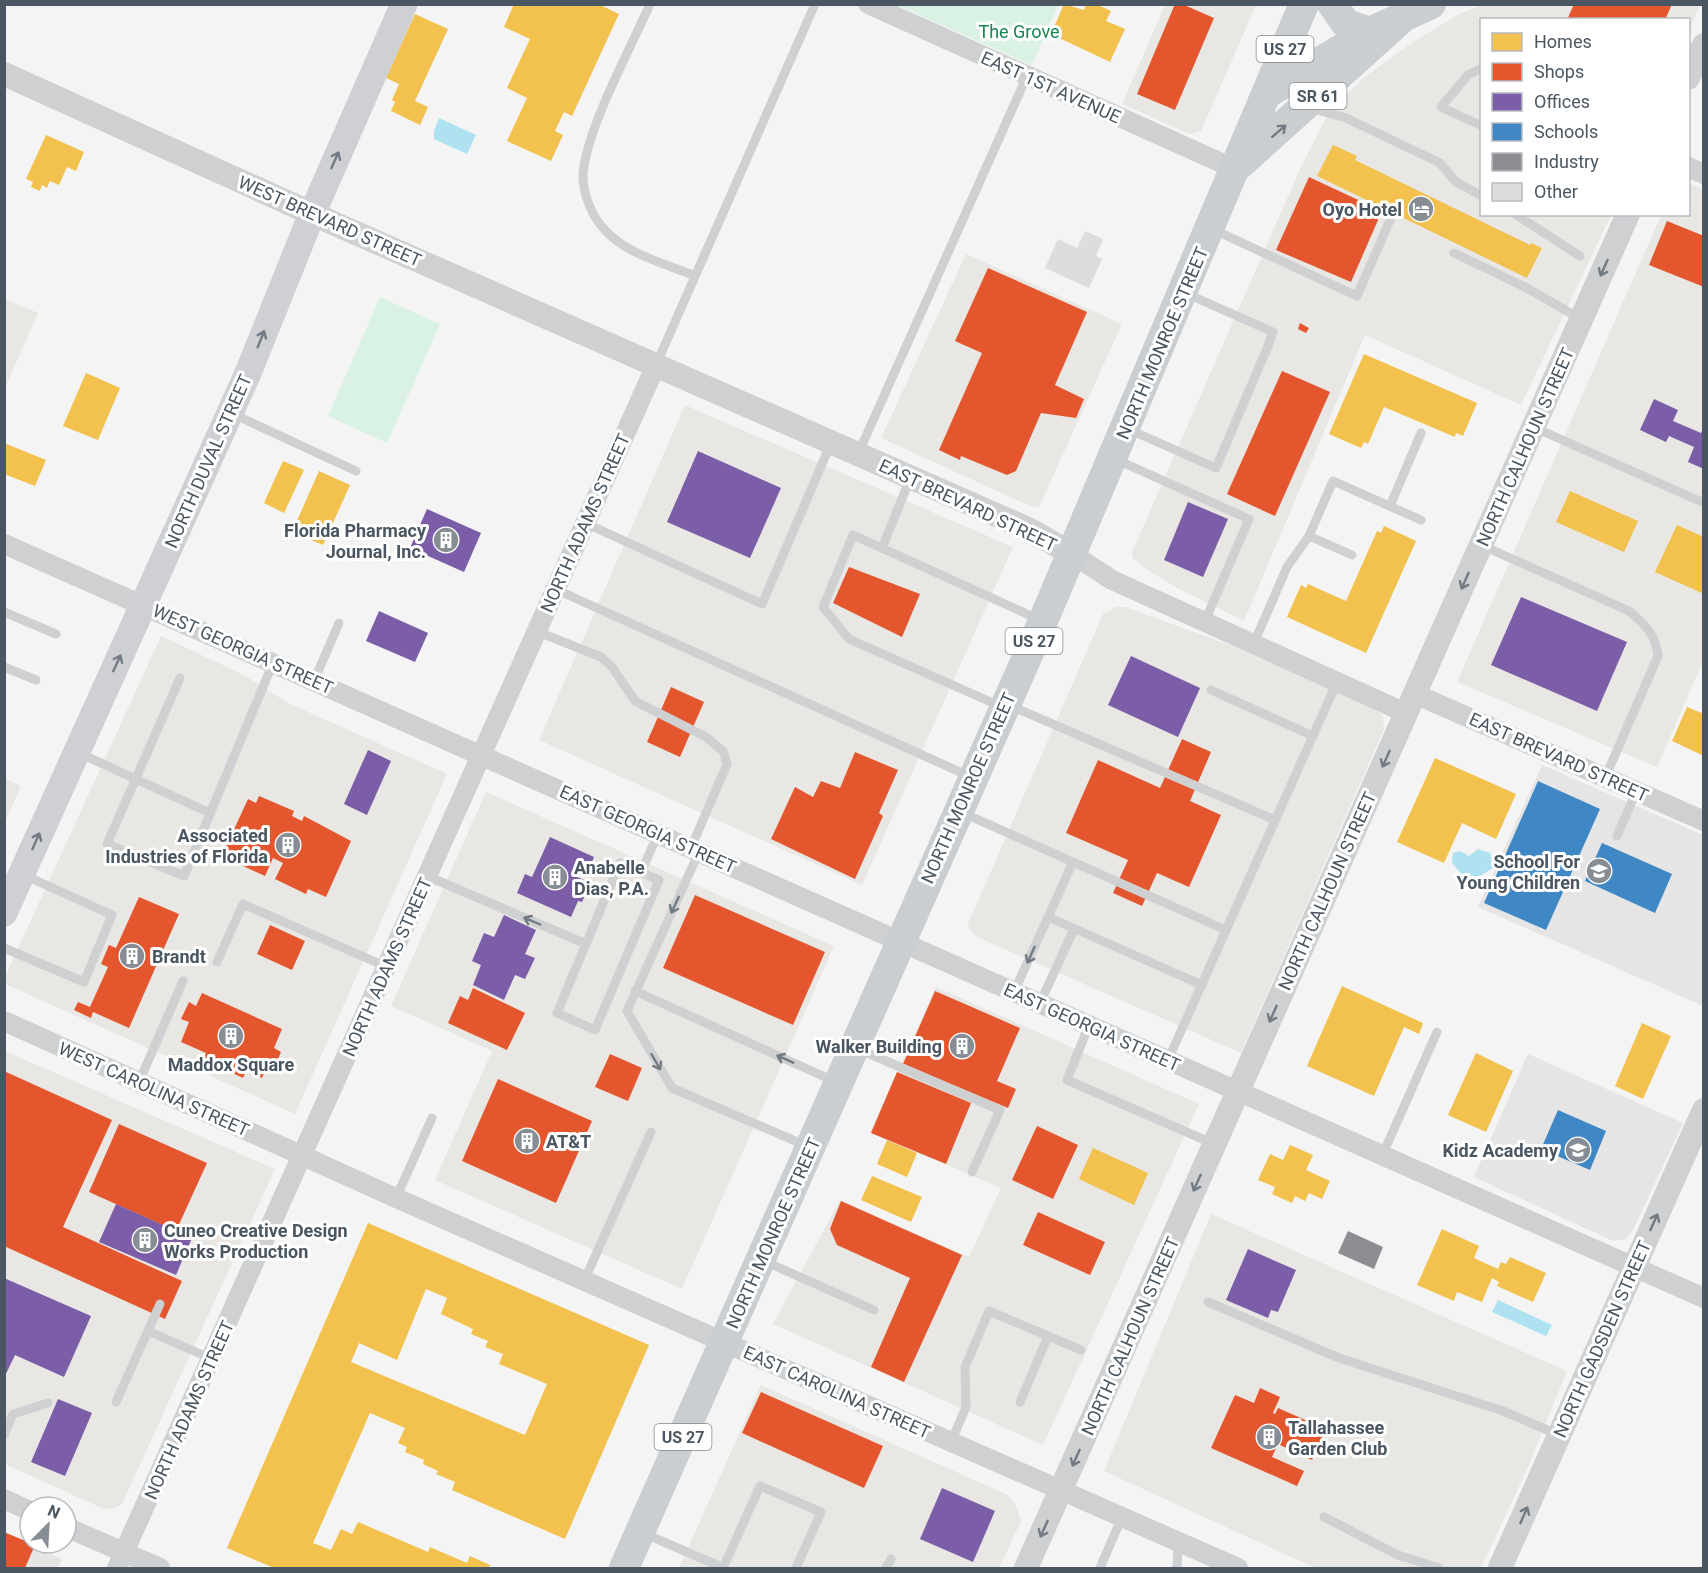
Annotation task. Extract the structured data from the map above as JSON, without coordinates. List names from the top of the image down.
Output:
{
  "streets": {
    "main road": [
      "US 27",
      "SR 61",
      "NORTH MONROE STREET",
      "NORTH DUVAL STREET"
    ],
    "street": [
      "EAST 1ST AVENUE",
      "WEST BREVARD STREET",
      "NORTH CALHOUN STREET",
      "EAST BREVARD STREET",
      "NORTH ADAMS STREET",
      "WEST GEORGIA STREET",
      "EAST GEORGIA STREET",
      "WEST CAROLINA STREET",
      "NORTH GADSDEN STREET",
      "EAST CAROLINA STREET"
    ]
  },
  "crossings": [
    ["EAST 1ST AVENUE", "SR 61"],
    ["EAST 1ST AVENUE", "NORTH MONROE STREET"],
    ["SR 61", "NORTH MONROE STREET"],
    ["WEST BREVARD STREET", "NORTH DUVAL STREET"],
    ["WEST BREVARD STREET", "EAST BREVARD STREET"],
    ["WEST BREVARD STREET", "NORTH ADAMS STREET"],
    ["NORTH MONROE STREET", "EAST BREVARD STREET"],
    ["NORTH MONROE STREET", "EAST GEORGIA STREET"],
    ["NORTH MONROE STREET", "EAST CAROLINA STREET"],
    ["NORTH CALHOUN STREET", "EAST BREVARD STREET"],
    ["NORTH CALHOUN STREET", "EAST GEORGIA STREET"],
    ["NORTH CALHOUN STREET", "EAST CAROLINA STREET"],
    ["NORTH DUVAL STREET", "WEST GEORGIA STREET"],
    ["EAST BREVARD STREET", "NORTH ADAMS STREET"],
    ["NORTH ADAMS STREET", "WEST GEORGIA STREET"],
    ["NORTH ADAMS STREET", "EAST GEORGIA STREET"],
    ["NORTH ADAMS STREET", "WEST CAROLINA STREET"],
    ["NORTH ADAMS STREET", "EAST CAROLINA STREET"],
    ["WEST GEORGIA STREET", "EAST GEORGIA STREET"],
    ["EAST GEORGIA STREET", "NORTH GADSDEN STREET"],
    ["WEST CAROLINA STREET", "EAST CAROLINA STREET"]
  ],
  "one_way": ["NORTH CALHOUN STREET", "NORTH DUVAL STREET", "NORTH GADSDEN STREET"],
  "parks": ["The Grove"],
  "places": {
    "hotel": ["Oyo Hotel"],
    "building": [
      "Florida Pharmacy Journal, Inc.",
      "Associated Industries of Florida",
      "Anabelle Dias, P.A.",
      "Brandt",
      "Maddox Square",
      "Walker Building",
      "AT&T",
      "Cuneo Creative Design Works Production",
      "Tallahassee Garden Club"
    ],
    "school or university": ["School For Young Children", "Kidz Academy"]
  },
  "legend": [
    "Homes",
    "Shops",
    "Offices",
    "Schools",
    "Industry",
    "Other"
  ],
  "north": "top right"
}
